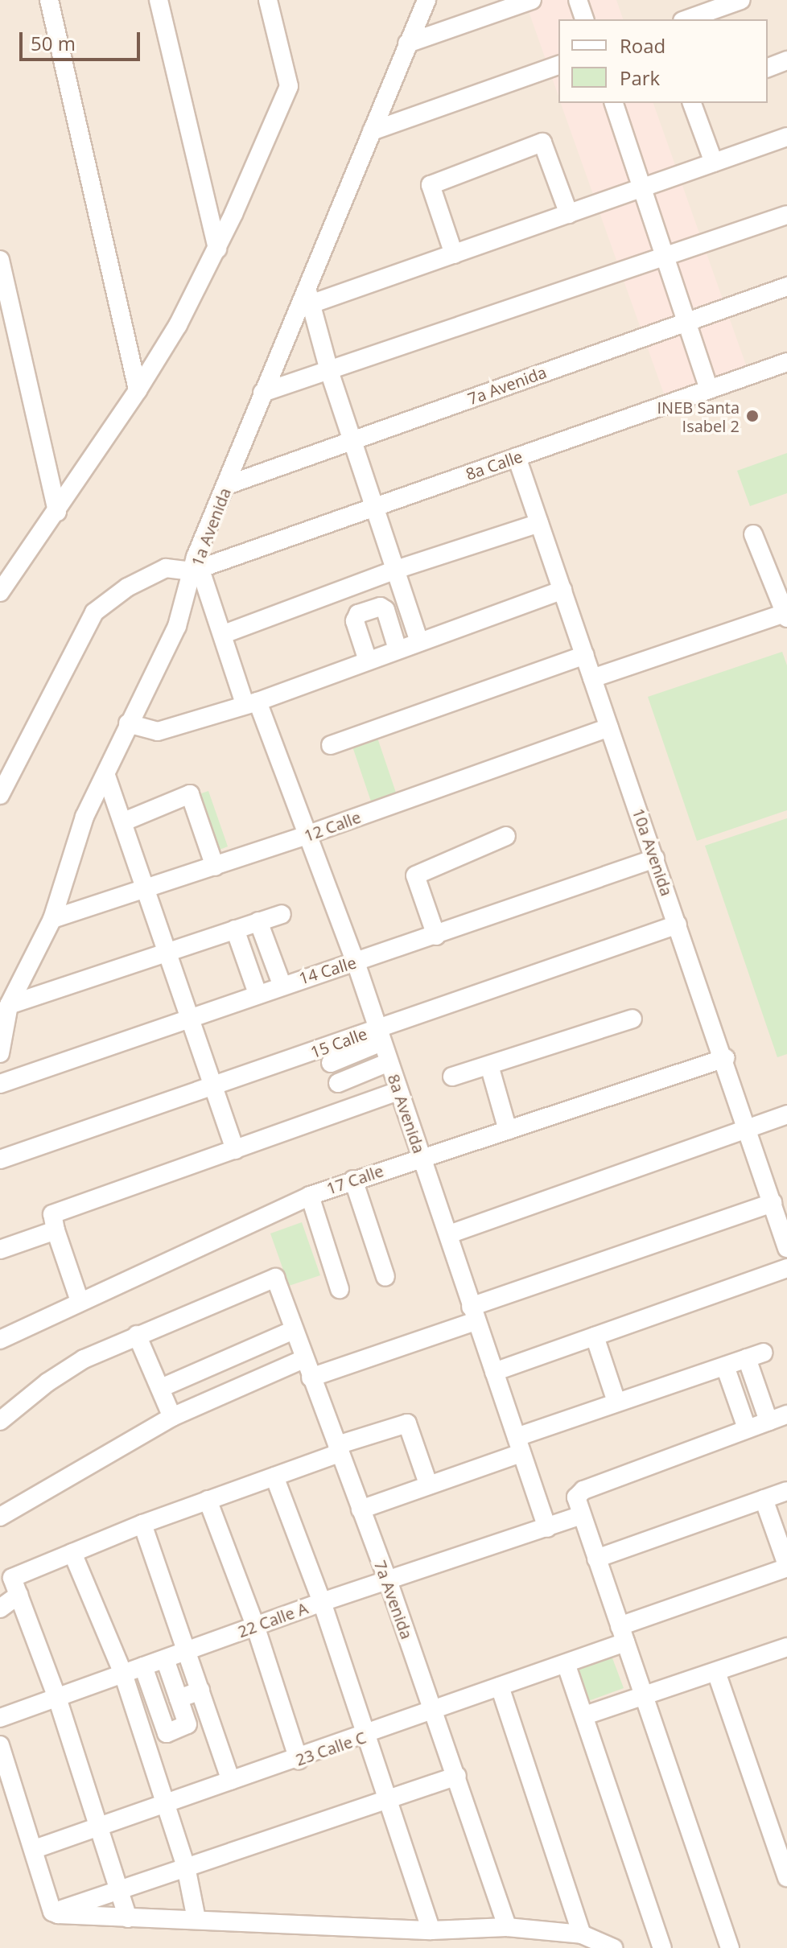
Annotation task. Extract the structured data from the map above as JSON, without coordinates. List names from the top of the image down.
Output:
{
  "streets": {
    "street": [
      "7a Avenida",
      "8a Calle",
      "1a Avenida",
      "12 Calle",
      "10a Avenida",
      "14 Calle",
      "15 Calle",
      "8a Avenida",
      "17 Calle",
      "22 Calle A",
      "23 Calle C"
    ]
  },
  "crossings": [
    ["7a Avenida", "1a Avenida"],
    ["7a Avenida", "22 Calle A"],
    ["7a Avenida", "23 Calle C"],
    ["8a Calle", "1a Avenida"],
    ["8a Calle", "10a Avenida"],
    ["8a Calle", "8a Avenida"],
    ["1a Avenida", "12 Calle"],
    ["1a Avenida", "8a Avenida"],
    ["12 Calle", "10a Avenida"],
    ["12 Calle", "8a Avenida"],
    ["10a Avenida", "14 Calle"],
    ["10a Avenida", "15 Calle"],
    ["10a Avenida", "17 Calle"],
    ["14 Calle", "8a Avenida"],
    ["15 Calle", "8a Avenida"],
    ["8a Avenida", "17 Calle"],
    ["8a Avenida", "22 Calle A"]
  ],
  "places": ["INEB Santa Isabel 2"],
  "legend": ["Road", "Park"],
  "scale_bar": "50 m"
}
